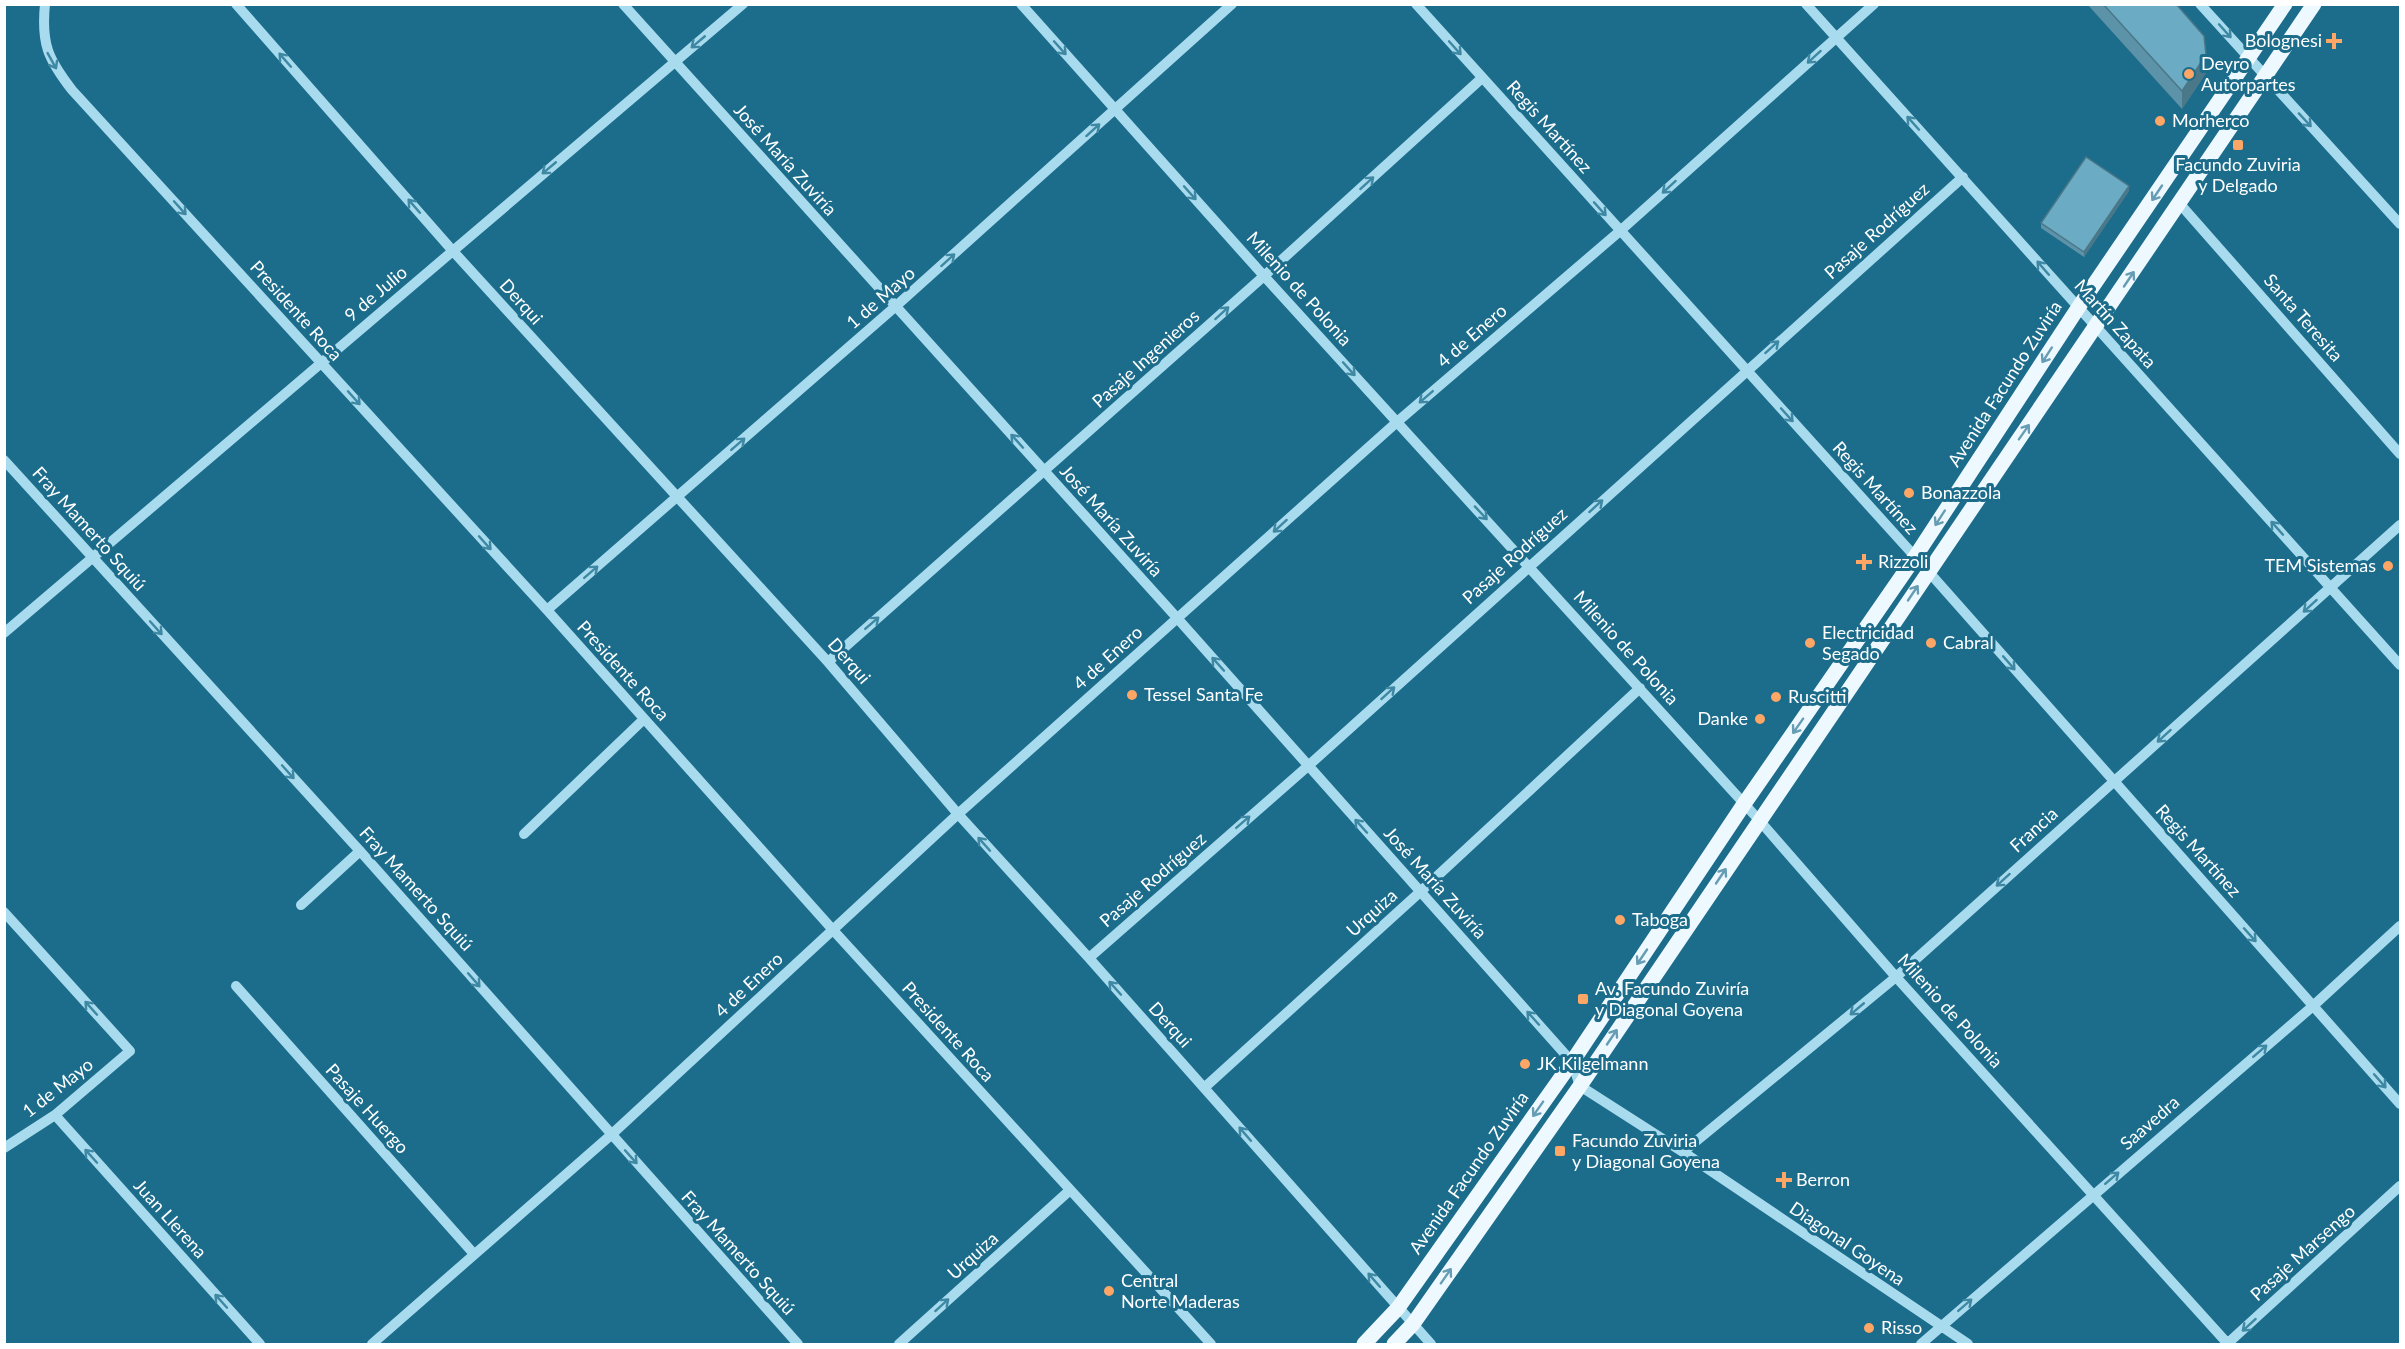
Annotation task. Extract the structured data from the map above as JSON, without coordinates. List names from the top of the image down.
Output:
{
  "streets": {
    "main road": ["Avenida Facundo Zuviría"],
    "street": [
      "Regis Martínez",
      "José María Zuviría",
      "Pasaje Rodríguez",
      "Milenio de Polonia",
      "9 de Julio",
      "1 de Mayo",
      "Derqui",
      "Presidente Roca",
      "Santa Teresita",
      "Martín Zapata",
      "4 de Enero",
      "Pasaje Ingenieros",
      "Fray Mamerto Squiú",
      "Francia",
      "Urquiza",
      "Pasaje Huergo",
      "Saavedra",
      "Juan Llerena",
      "Diagonal Goyena",
      "Pasaje Marsengo"
    ]
  },
  "crossings": [
    ["Regis Martínez", "Pasaje Rodríguez"],
    ["Regis Martínez", "4 de Enero"],
    ["Regis Martínez", "Pasaje Ingenieros"],
    ["Regis Martínez", "Avenida Facundo Zuviría"],
    ["Regis Martínez", "Francia"],
    ["Regis Martínez", "Saavedra"],
    ["José María Zuviría", "Pasaje Rodríguez"],
    ["José María Zuviría", "9 de Julio"],
    ["José María Zuviría", "1 de Mayo"],
    ["José María Zuviría", "4 de Enero"],
    ["José María Zuviría", "Pasaje Ingenieros"],
    ["José María Zuviría", "Avenida Facundo Zuviría"],
    ["José María Zuviría", "Urquiza"],
    ["Pasaje Rodríguez", "Milenio de Polonia"],
    ["Pasaje Rodríguez", "Derqui"],
    ["Pasaje Rodríguez", "Martín Zapata"],
    ["Milenio de Polonia", "1 de Mayo"],
    ["Milenio de Polonia", "4 de Enero"],
    ["Milenio de Polonia", "Pasaje Ingenieros"],
    ["Milenio de Polonia", "Avenida Facundo Zuviría"],
    ["Milenio de Polonia", "Francia"],
    ["Milenio de Polonia", "Urquiza"],
    ["Milenio de Polonia", "Saavedra"],
    ["Milenio de Polonia", "Pasaje Marsengo"],
    ["9 de Julio", "Derqui"],
    ["9 de Julio", "Presidente Roca"],
    ["9 de Julio", "Fray Mamerto Squiú"],
    ["1 de Mayo", "Derqui"],
    ["1 de Mayo", "Presidente Roca"],
    ["1 de Mayo", "Juan Llerena"],
    ["Derqui", "4 de Enero"],
    ["Derqui", "Pasaje Ingenieros"],
    ["Derqui", "Avenida Facundo Zuviría"],
    ["Derqui", "Urquiza"],
    ["Presidente Roca", "4 de Enero"],
    ["Presidente Roca", "Urquiza"],
    ["Martín Zapata", "4 de Enero"],
    ["Martín Zapata", "Avenida Facundo Zuviría"],
    ["Martín Zapata", "Francia"],
    ["4 de Enero", "Fray Mamerto Squiú"],
    ["4 de Enero", "Pasaje Huergo"],
    ["Francia", "Diagonal Goyena"],
    ["Saavedra", "Diagonal Goyena"]
  ],
  "one_way": [
    "Regis Martínez",
    "José María Zuviría",
    "Pasaje Rodríguez",
    "Milenio de Polonia",
    "9 de Julio",
    "1 de Mayo",
    "Derqui",
    "Presidente Roca",
    "Martín Zapata",
    "4 de Enero",
    "Pasaje Ingenieros",
    "Fray Mamerto Squiú",
    "Francia",
    "Saavedra",
    "Juan Llerena",
    "Pasaje Marsengo"
  ],
  "places": {
    "health": ["Bolognesi", "Rizzoli", "Berron"],
    "other": [
      "Deyro Autorpartes",
      "Morherco",
      "Bonazzola",
      "TEM Sistemas",
      "Electricidad Segado",
      "Cabral",
      "Tessel Santa Fe",
      "Ruscitti",
      "Danke",
      "Taboga",
      "JK Kilgelmann",
      "Central Norte Maderas",
      "Risso"
    ],
    "transit": ["Facundo Zuviria y Delgado", "Av. Facundo Zuviría y Diagonal Goyena", "Facundo Zuviria y Diagonal Goyena"]
  }
}
